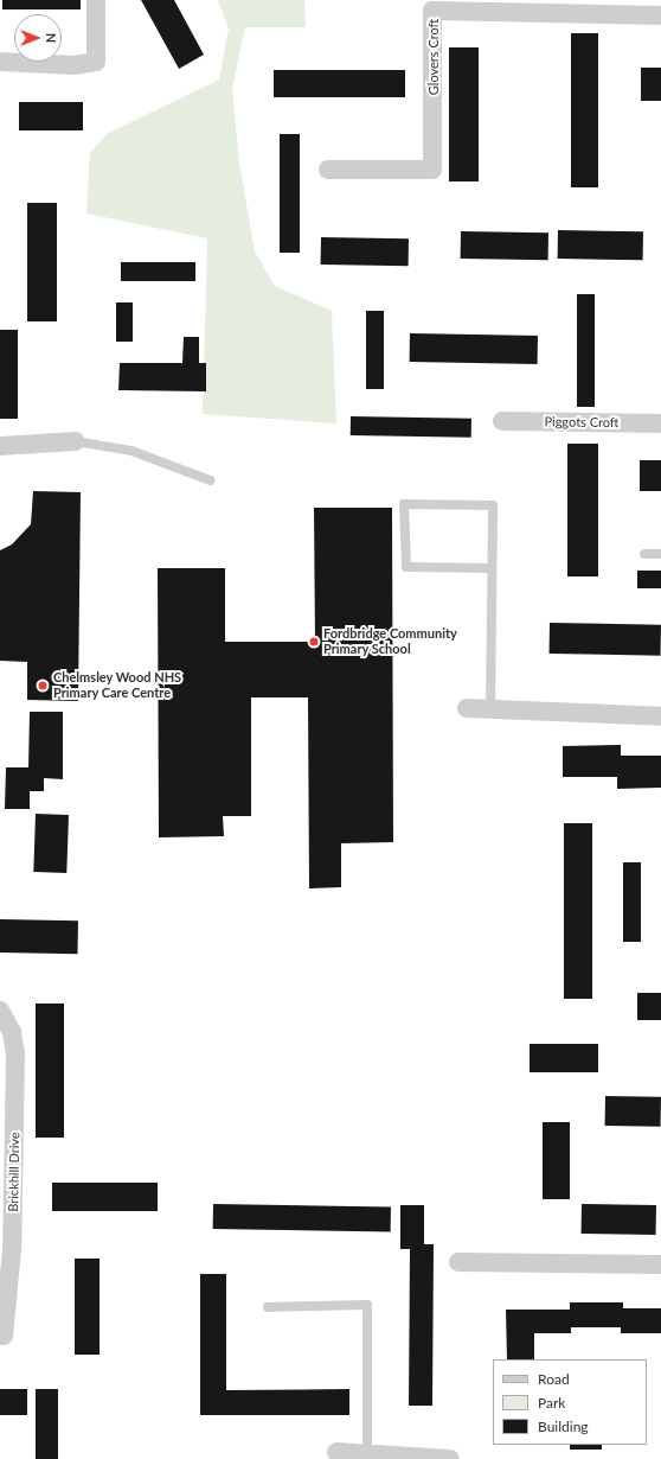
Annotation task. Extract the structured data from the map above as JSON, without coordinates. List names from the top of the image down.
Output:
{
  "streets": {
    "street": ["Glovers Croft", "Piggots Croft", "Brickhill Drive"]
  },
  "places": ["Fordbridge Community Primary School", "Chelmsley Wood NHS Primary Care Centre"],
  "legend": ["Road", "Park", "Building"],
  "north": "right"
}
